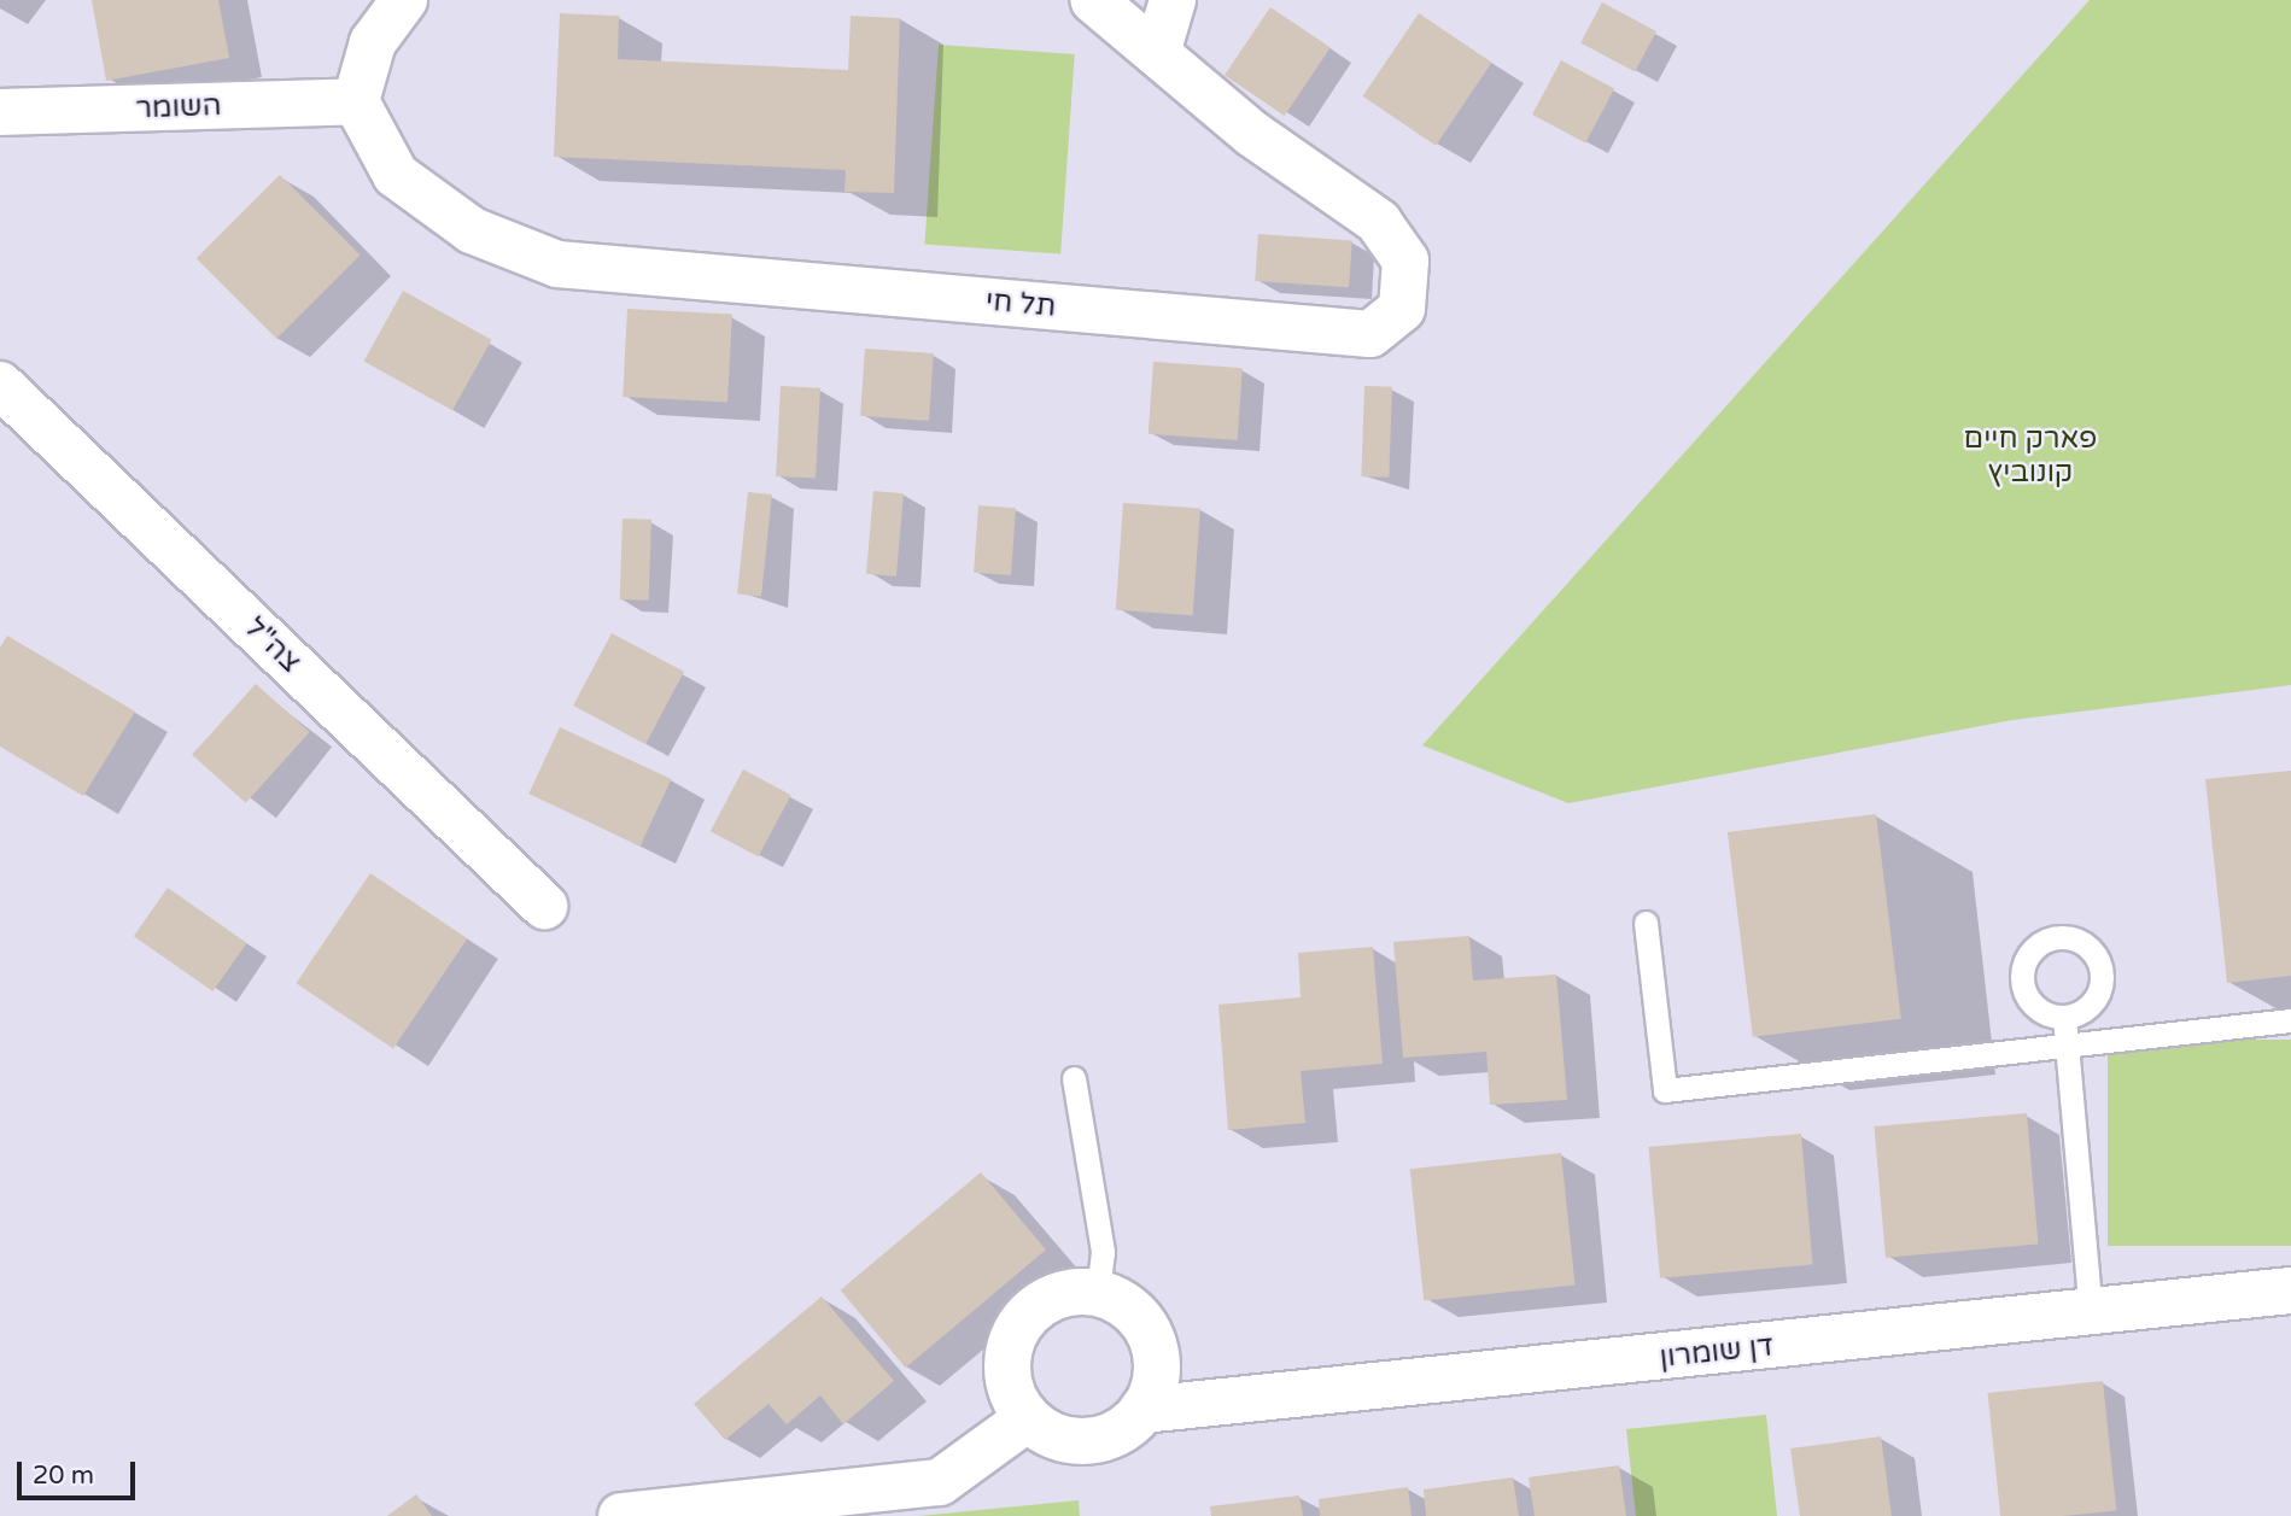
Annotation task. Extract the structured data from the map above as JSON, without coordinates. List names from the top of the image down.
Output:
{
  "streets": {
    "street": [
      "השומר",
      "תל חי",
      "צה\"ל",
      "דן שומרון"
    ]
  },
  "crossings": [
    ["השומר", "תל חי"]
  ],
  "parks": ["פארק חיים קונוביץ"],
  "scale_bar": "20 m"
}
